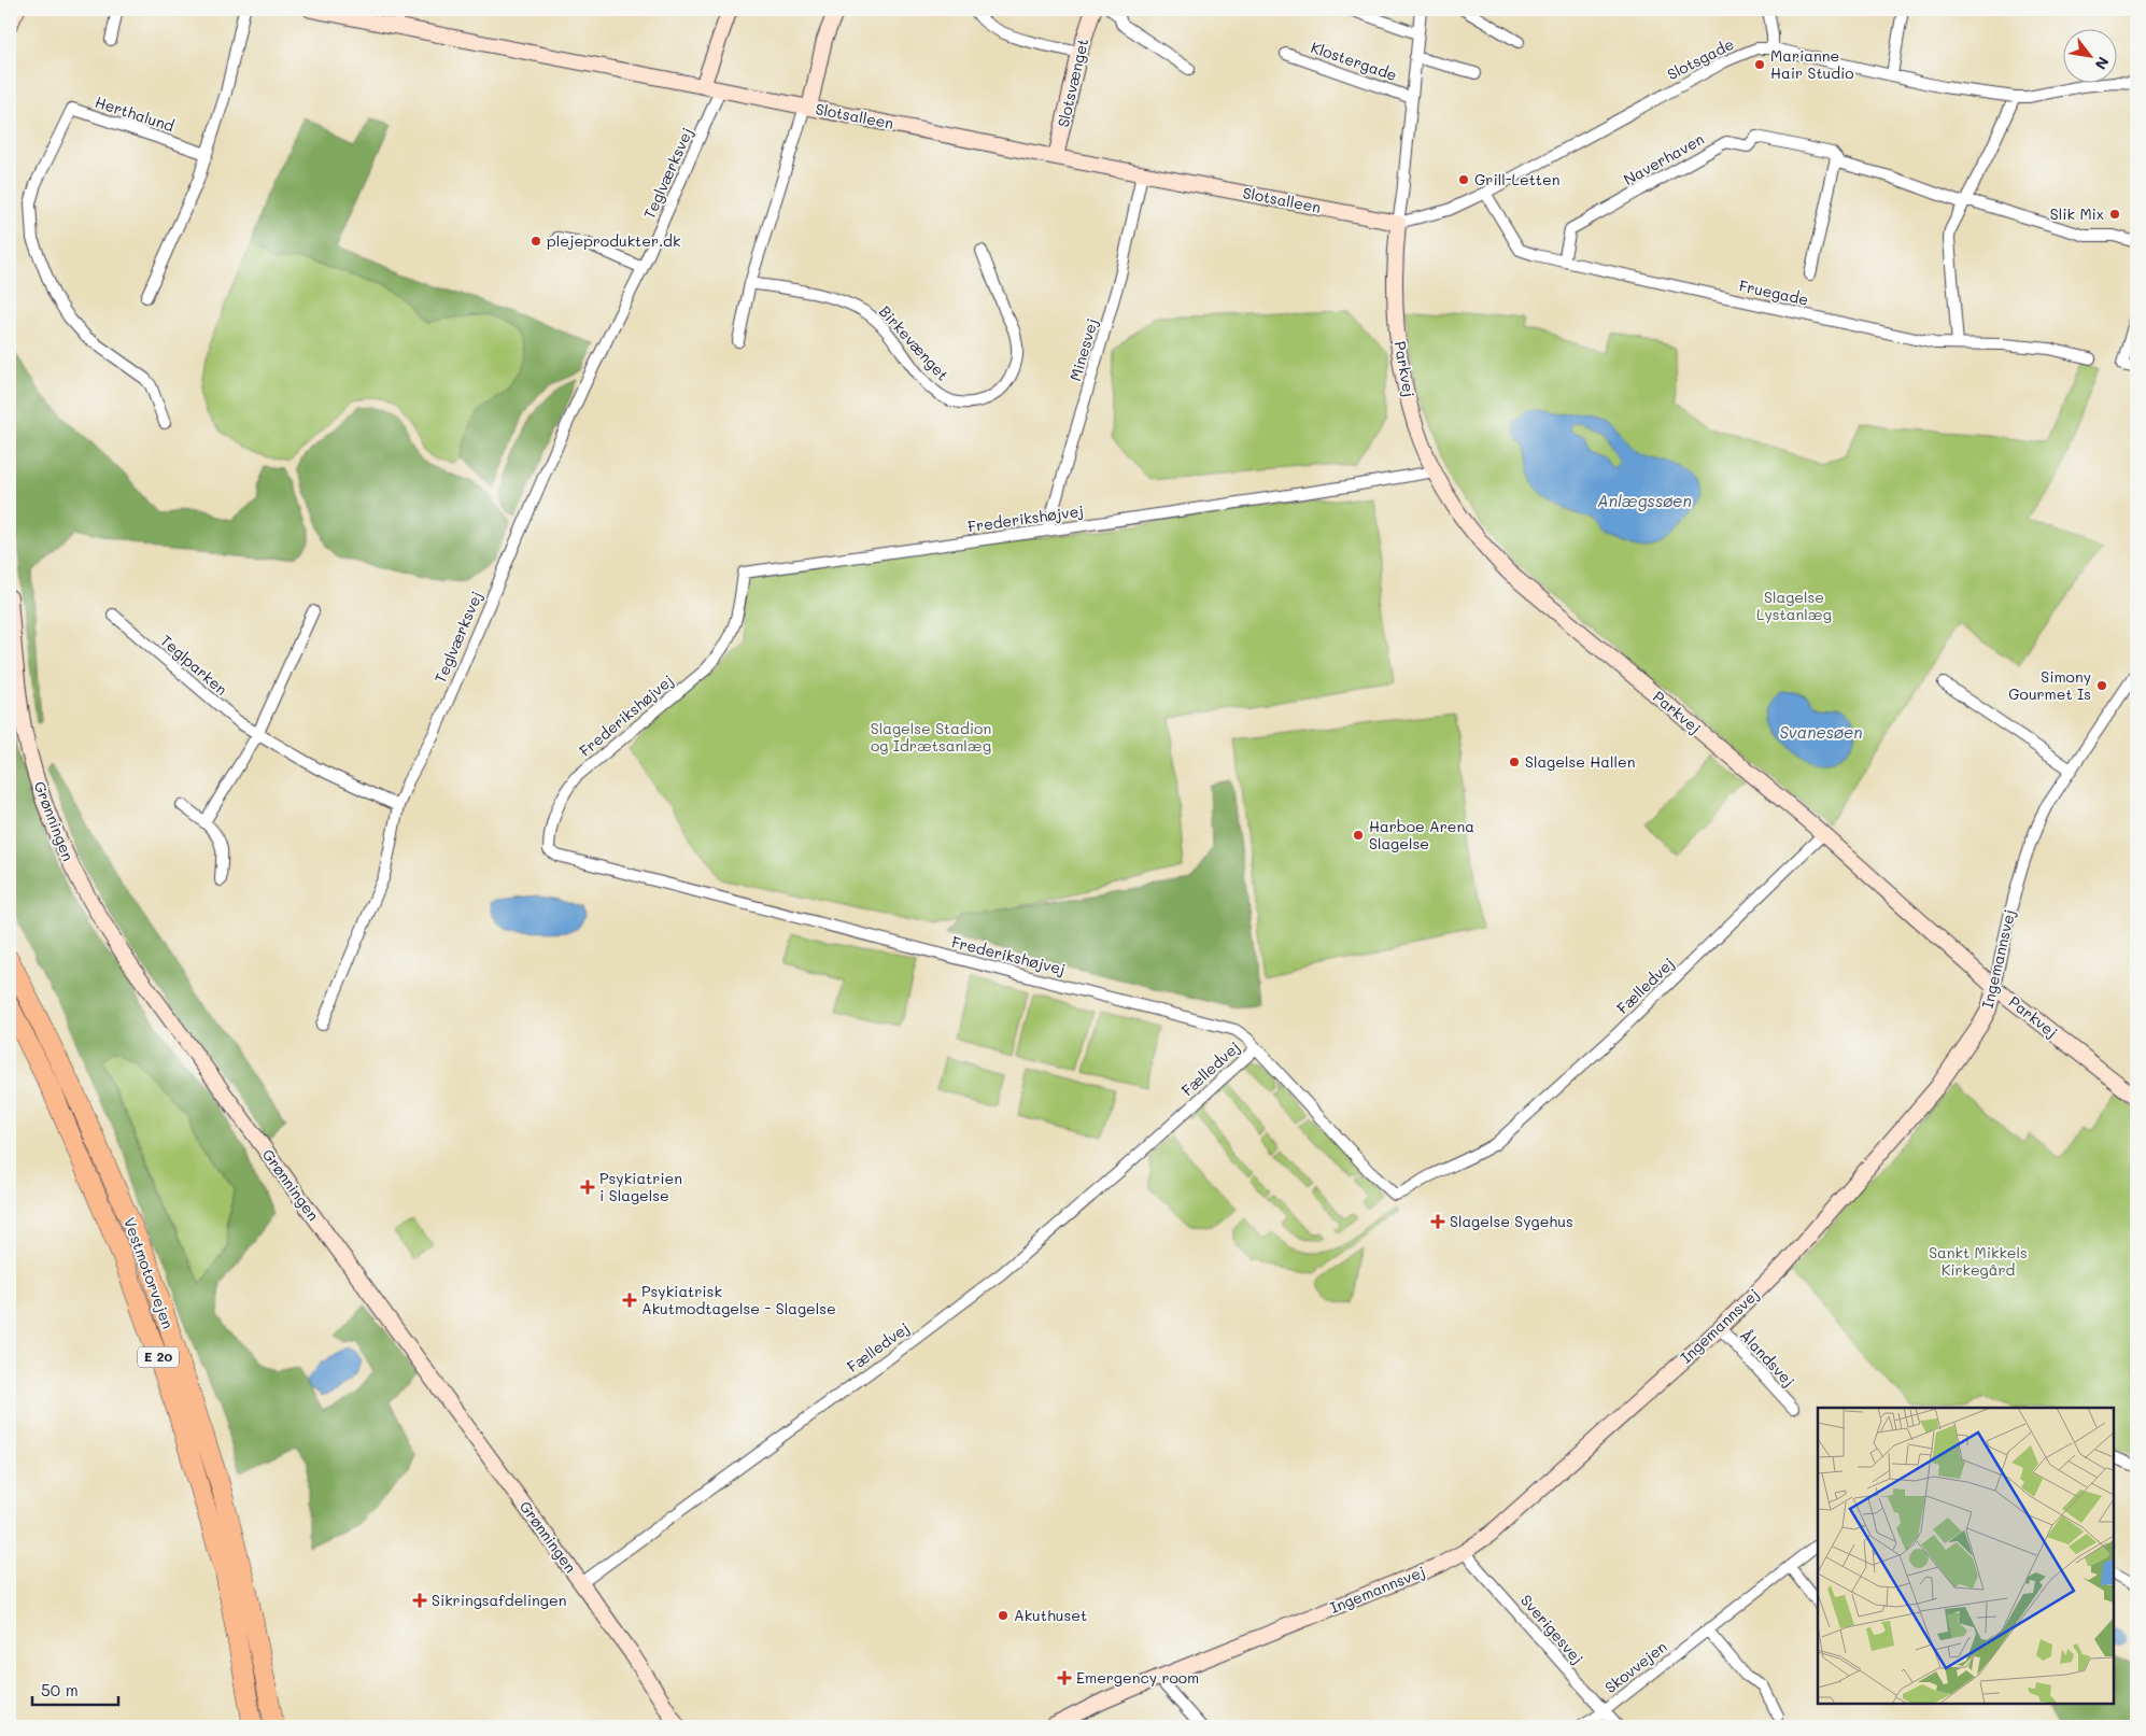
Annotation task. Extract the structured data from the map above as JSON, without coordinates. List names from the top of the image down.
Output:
{
  "streets": {
    "highway": ["Vestmotorvejen", "E 20"],
    "street": [
      "Slotsgade",
      "Klostergade",
      "Slotsvænget",
      "Herthalund",
      "Slotsalleen",
      "Naverhaven",
      "Teglværksvej",
      "Fruegade",
      "Birkevænget",
      "Minesvej",
      "Parkvej",
      "Frederikshøjvej",
      "Teglparken",
      "Grønningen",
      "Ingemannsvej",
      "Fælledvej",
      "Ålandsvej",
      "Sverigesvej",
      "Skovvejen"
    ]
  },
  "crossings": [
    ["Slotsgade", "Klostergade"],
    ["Slotsgade", "Slotsalleen"],
    ["Slotsgade", "Fruegade"],
    ["Slotsgade", "Parkvej"],
    ["Klostergade", "Slotsalleen"],
    ["Klostergade", "Parkvej"],
    ["Slotsvænget", "Slotsalleen"],
    ["Slotsalleen", "Teglværksvej"],
    ["Slotsalleen", "Minesvej"],
    ["Slotsalleen", "Parkvej"],
    ["Naverhaven", "Fruegade"],
    ["Teglværksvej", "Teglparken"],
    ["Minesvej", "Frederikshøjvej"],
    ["Parkvej", "Frederikshøjvej"],
    ["Parkvej", "Ingemannsvej"],
    ["Parkvej", "Fælledvej"],
    ["Frederikshøjvej", "Fælledvej"],
    ["Grønningen", "Fælledvej"],
    ["Ingemannsvej", "Ålandsvej"],
    ["Ingemannsvej", "Sverigesvej"],
    ["Sverigesvej", "Skovvejen"]
  ],
  "water": ["Anlægssøen", "Svanesøen"],
  "parks": ["Slagelse Lystanlæg", "Slagelse Stadion og Idrætsanlæg", "Sankt Mikkels Kirkegård"],
  "places": {
    "other": [
      "Marianne Hair Studio",
      "Grill-Letten",
      "Slik Mix",
      "plejeprodukter.dk",
      "Simony Gourmet Is",
      "Slagelse Hallen",
      "Harboe Arena Slagelse",
      "Akuthuset"
    ],
    "health": [
      "Psykiatrien i Slagelse",
      "Slagelse Sygehus",
      "Psykiatrisk Akutmodtagelse - Slagelse",
      "Sikringsafdelingen",
      "Emergency room"
    ]
  },
  "scale_bar": "50 m",
  "north": "bottom right"
}
